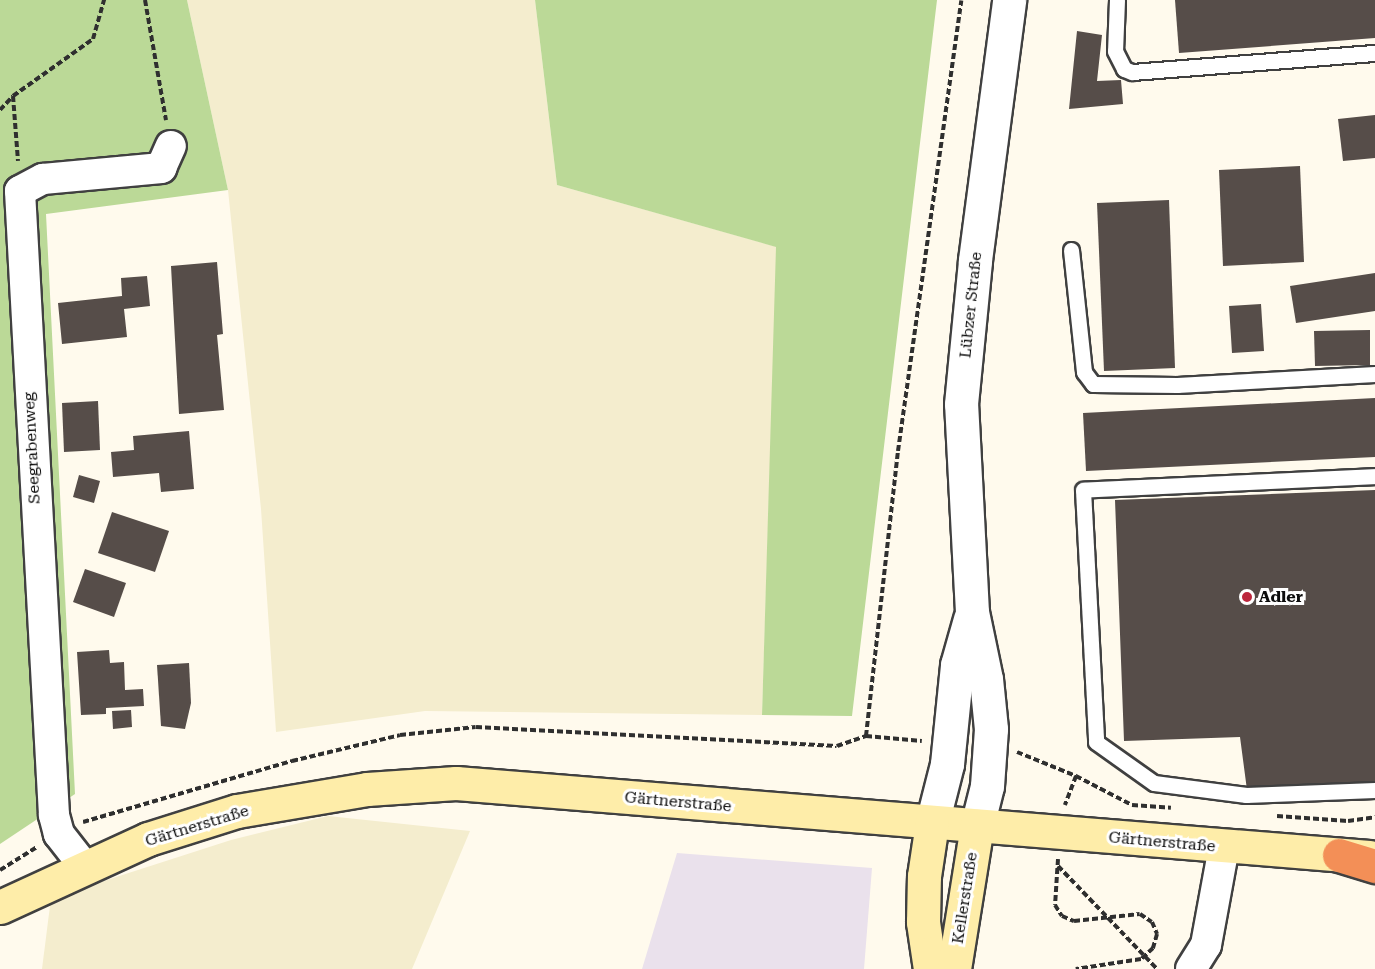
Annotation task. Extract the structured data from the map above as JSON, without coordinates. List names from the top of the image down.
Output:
{
  "streets": {
    "main road": ["Gärtnerstraße", "Kellerstraße"],
    "street": ["Lübzer Straße", "Seegrabenweg"]
  },
  "crossings": [
    ["Lübzer Straße", "Gärtnerstraße"],
    ["Lübzer Straße", "Kellerstraße"],
    ["Seegrabenweg", "Gärtnerstraße"],
    ["Gärtnerstraße", "Kellerstraße"]
  ],
  "places": ["Adler"]
}
